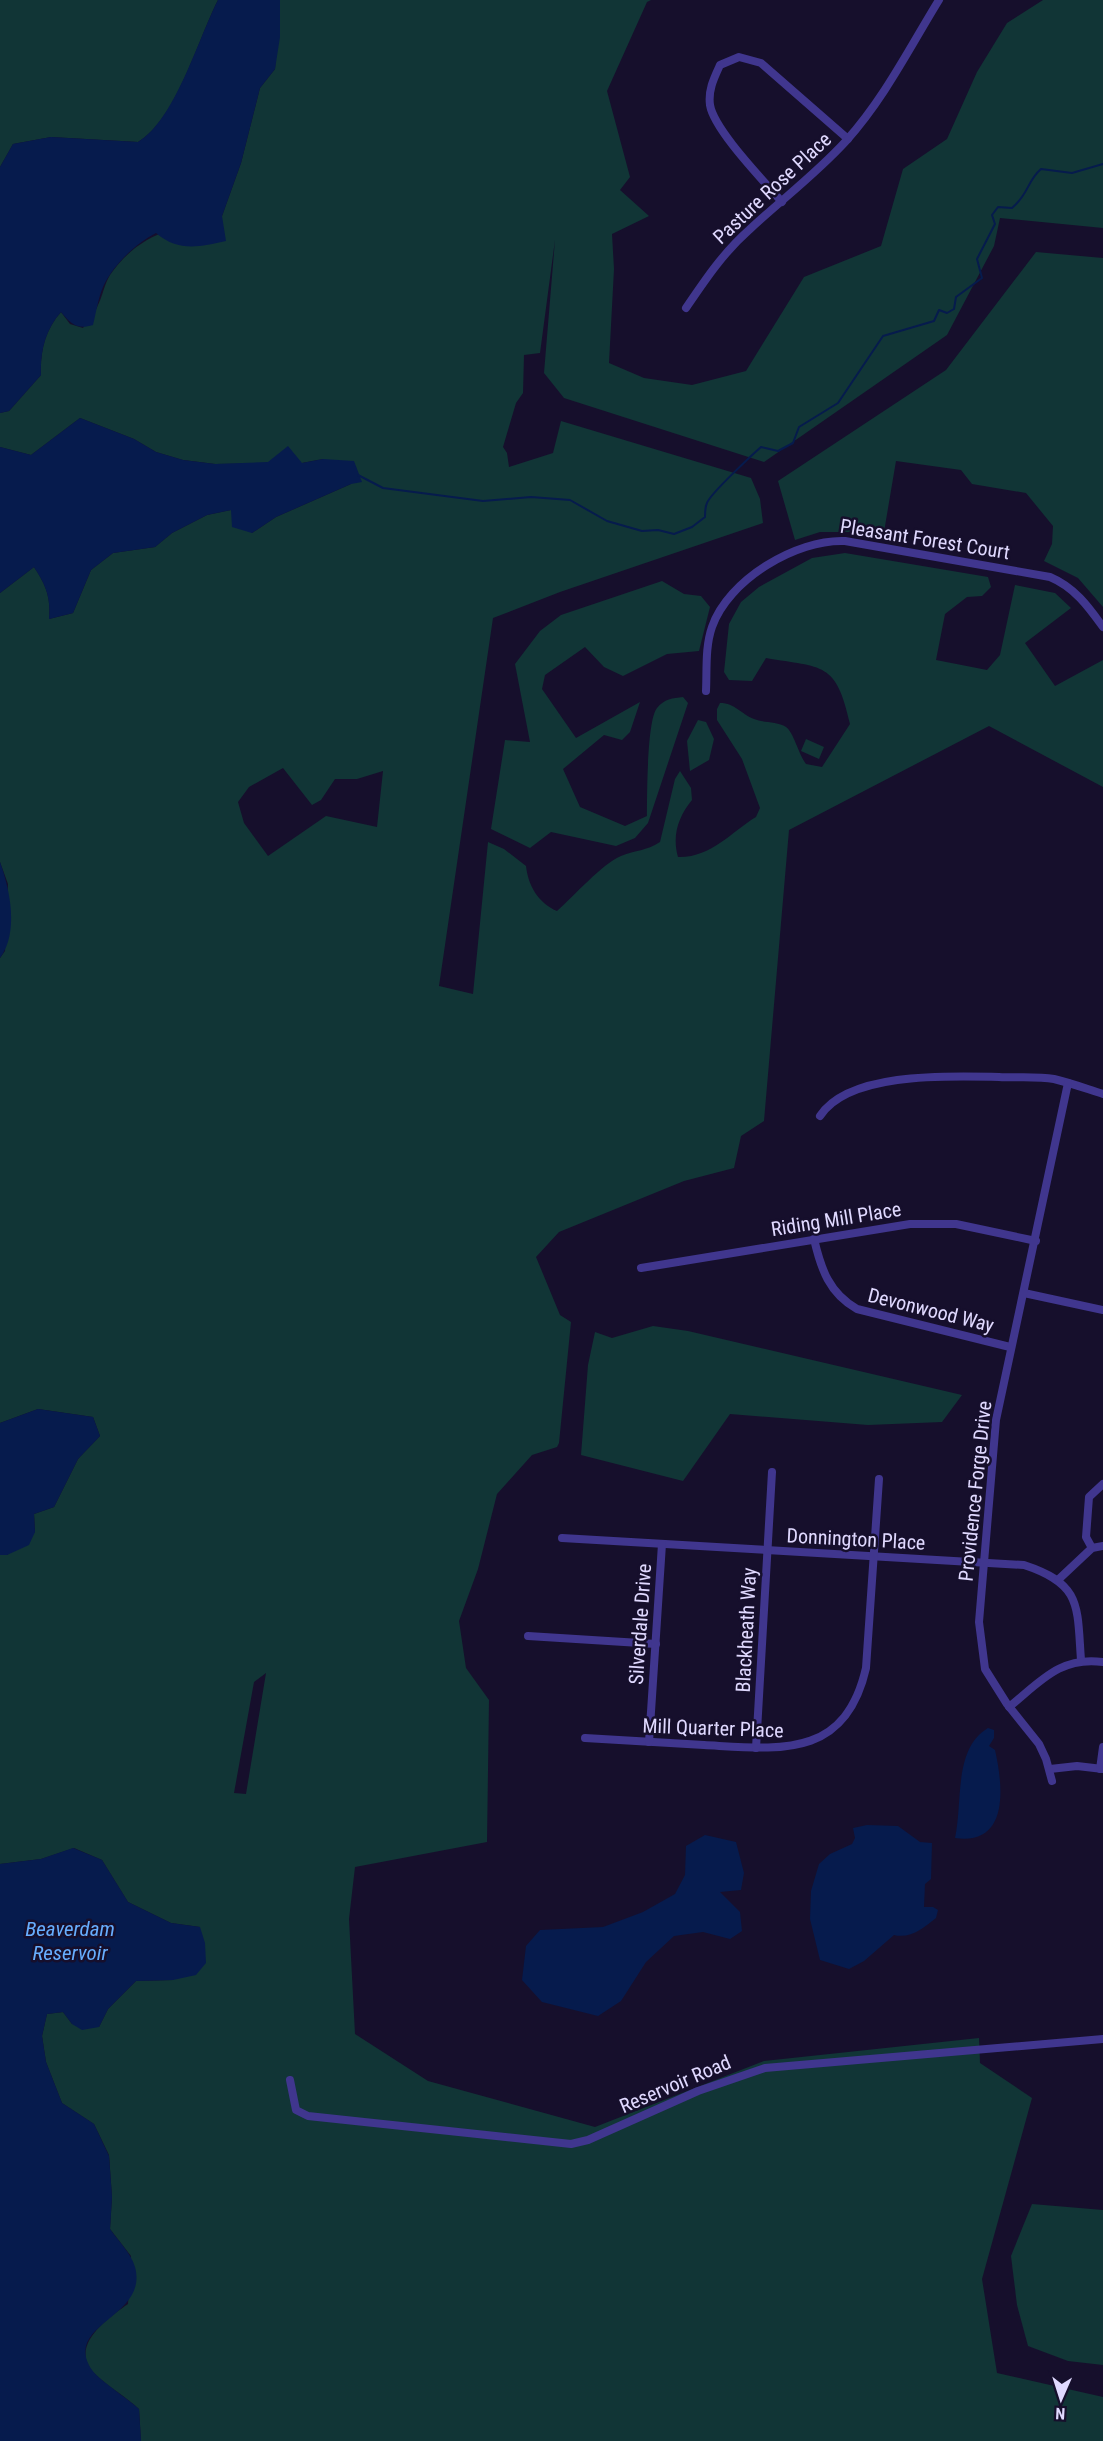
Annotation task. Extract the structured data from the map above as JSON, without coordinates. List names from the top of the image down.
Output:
{
  "streets": {
    "street": [
      "Pasture Rose Place",
      "Pleasant Forest Court",
      "Riding Mill Place",
      "Devonwood Way",
      "Providence Forge Drive",
      "Donnington Place",
      "Silverdale Drive",
      "Blackheath Way",
      "Mill Quarter Place",
      "Reservoir Road"
    ]
  },
  "crossings": [
    ["Riding Mill Place", "Devonwood Way"],
    ["Riding Mill Place", "Providence Forge Drive"],
    ["Devonwood Way", "Providence Forge Drive"],
    ["Providence Forge Drive", "Donnington Place"],
    ["Donnington Place", "Silverdale Drive"],
    ["Donnington Place", "Blackheath Way"],
    ["Donnington Place", "Mill Quarter Place"],
    ["Silverdale Drive", "Mill Quarter Place"],
    ["Blackheath Way", "Mill Quarter Place"]
  ],
  "water": ["Beaverdam Reservoir"],
  "north": "bottom"
}
